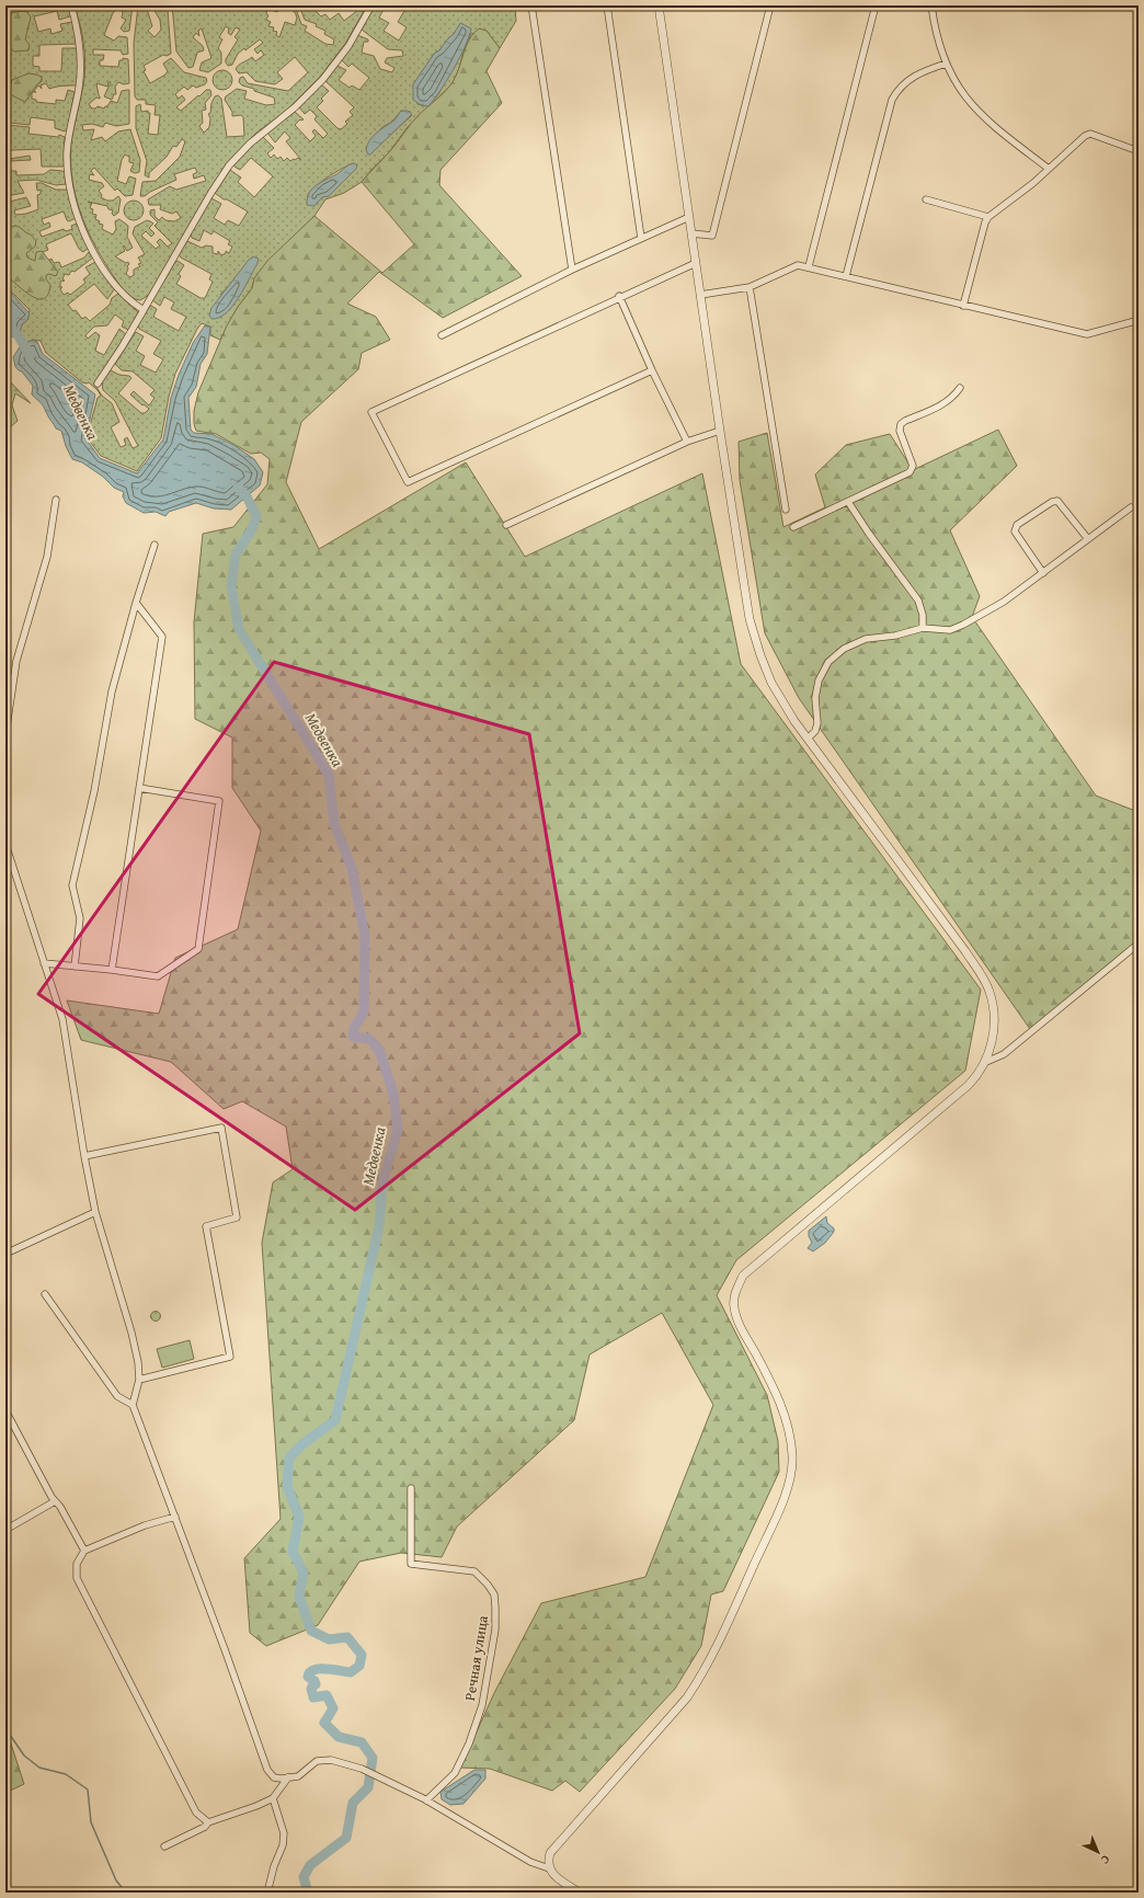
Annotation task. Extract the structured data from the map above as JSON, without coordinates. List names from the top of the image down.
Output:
{
  "streets": {
    "street": ["Речная улица"]
  },
  "water": ["Медвенка"],
  "north": "bottom right"
}
